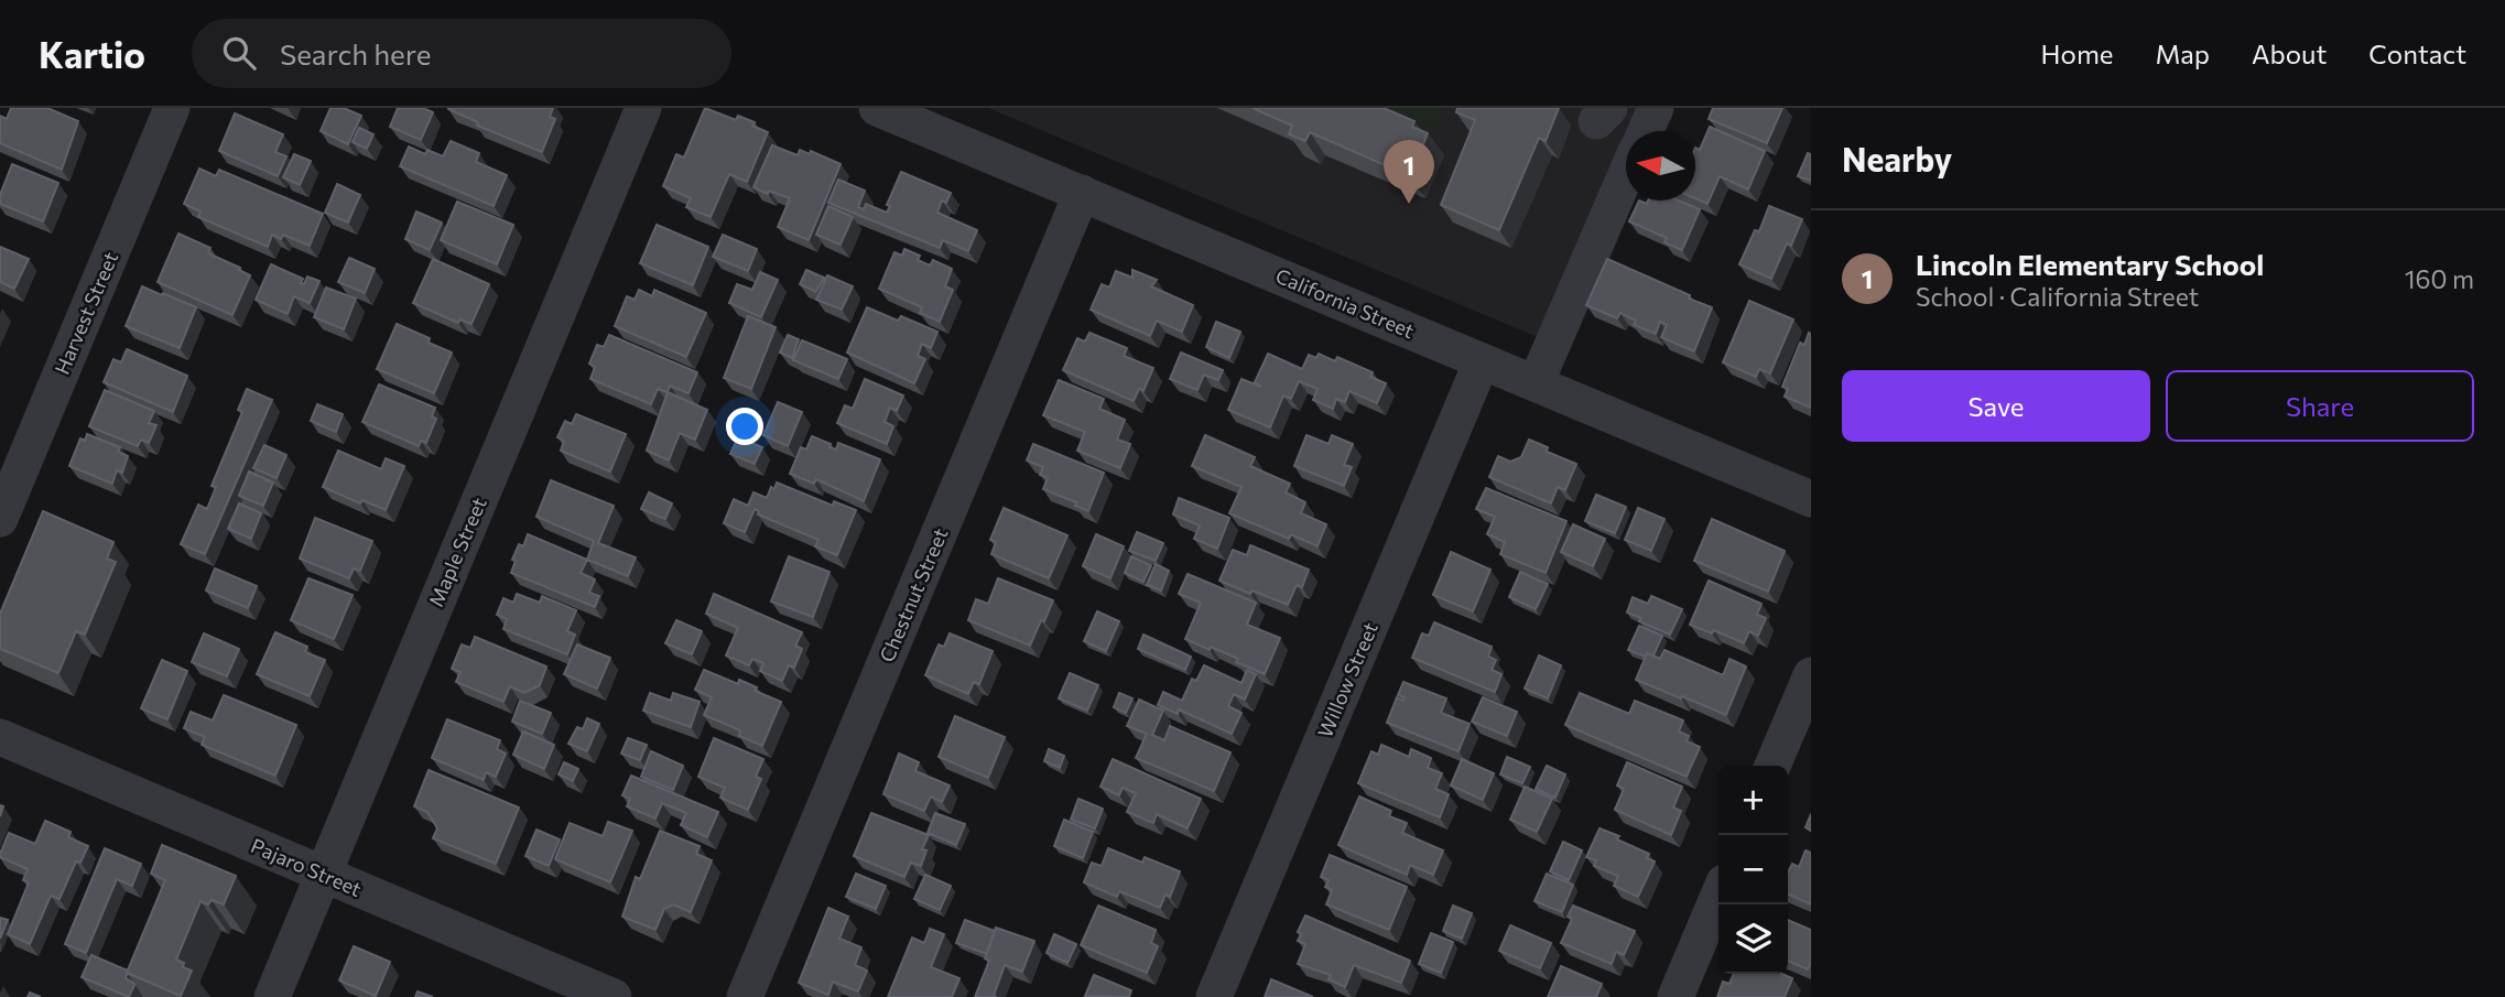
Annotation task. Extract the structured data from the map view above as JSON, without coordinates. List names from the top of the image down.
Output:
{
  "streets": {
    "street": [
      "California Street",
      "Harvest Street",
      "Maple Street",
      "Chestnut Street",
      "Willow Street",
      "Pajaro Street"
    ]
  },
  "crossings": [
    ["California Street", "Chestnut Street"],
    ["California Street", "Willow Street"],
    ["Maple Street", "Pajaro Street"]
  ],
  "north": "left",
  "page": {
    "header": "Kartio",
    "search": "Search here",
    "nav": [
      "Home",
      "Map",
      "About",
      "Contact"
    ],
    "heading": "Nearby",
    "pins": "1",
    "list": [
      {
        "mark": "1",
        "name": "Lincoln Elementary School",
        "note": "School · California Street",
        "value": "160 m"
      }
    ],
    "buttons": ["Save", "Share"],
    "map_buttons": ["+", "−"]
  }
}
